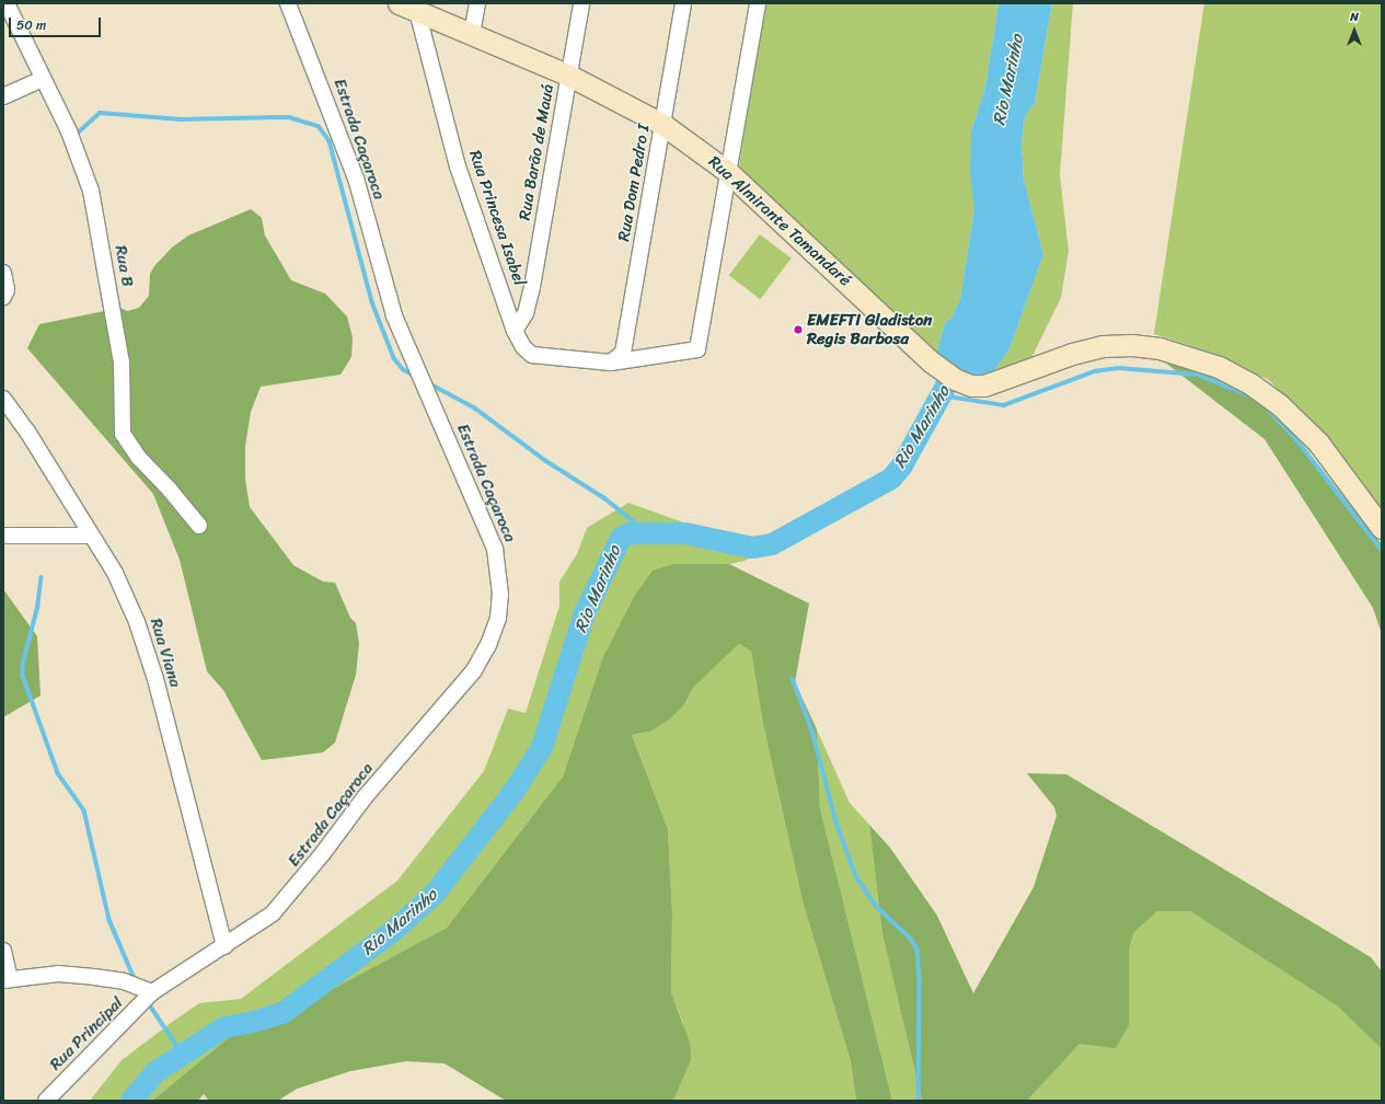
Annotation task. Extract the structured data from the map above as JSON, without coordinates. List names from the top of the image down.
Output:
{
  "streets": {
    "main road": ["Rua Almirante Tamandaré"],
    "street": [
      "Estrada Caçaroca",
      "Rua Barão de Mauá",
      "Rua Dom Pedro I",
      "Rua Princesa Isabel",
      "Rua B",
      "Rua Viana",
      "Rua Principal"
    ]
  },
  "crossings": [
    ["Estrada Caçaroca", "Rua Viana"],
    ["Estrada Caçaroca", "Rua Principal"],
    ["Rua Barão de Mauá", "Rua Princesa Isabel"],
    ["Rua Barão de Mauá", "Rua Almirante Tamandaré"],
    ["Rua Dom Pedro I", "Rua Princesa Isabel"],
    ["Rua Dom Pedro I", "Rua Almirante Tamandaré"],
    ["Rua Princesa Isabel", "Rua Almirante Tamandaré"]
  ],
  "water": ["Rio Marinho"],
  "places": ["EMEFTI Gladiston Regis Barbosa"],
  "scale_bar": "50 m",
  "north": "top"
}
